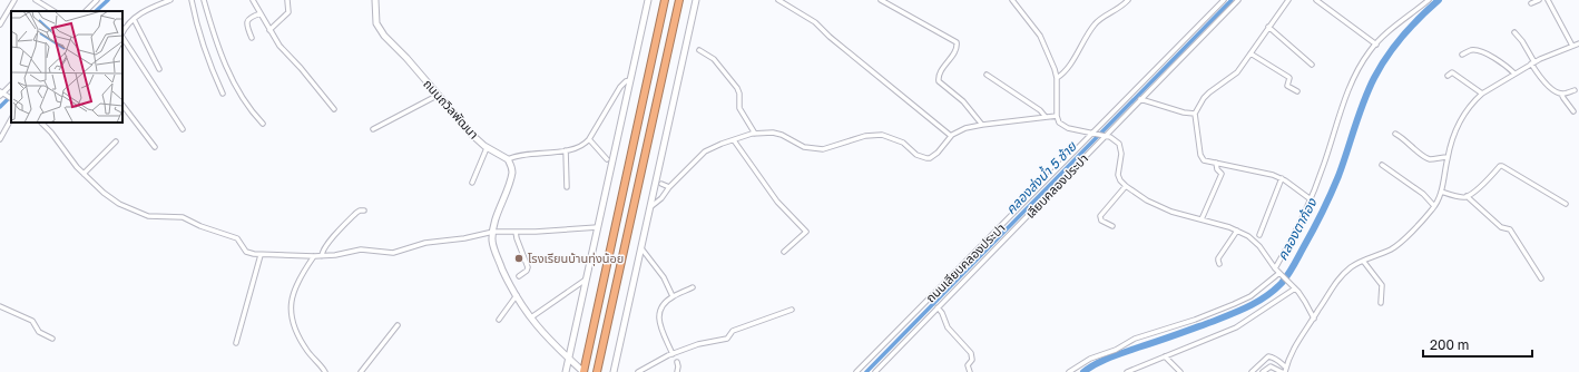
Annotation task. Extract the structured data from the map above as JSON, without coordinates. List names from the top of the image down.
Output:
{
  "streets": {
    "main road": ["ถนนถวิลพัฒนา"],
    "street": ["เลียบคลองประปา", "ถนนเลียบคลองประปา"]
  },
  "water": ["คลองส่งน้ำ 5 ซ้าย", "คลองตาก้อง"],
  "places": ["โรงเรียนบ้านทุ่งน้อย"],
  "scale_bar": "200 m"
}
